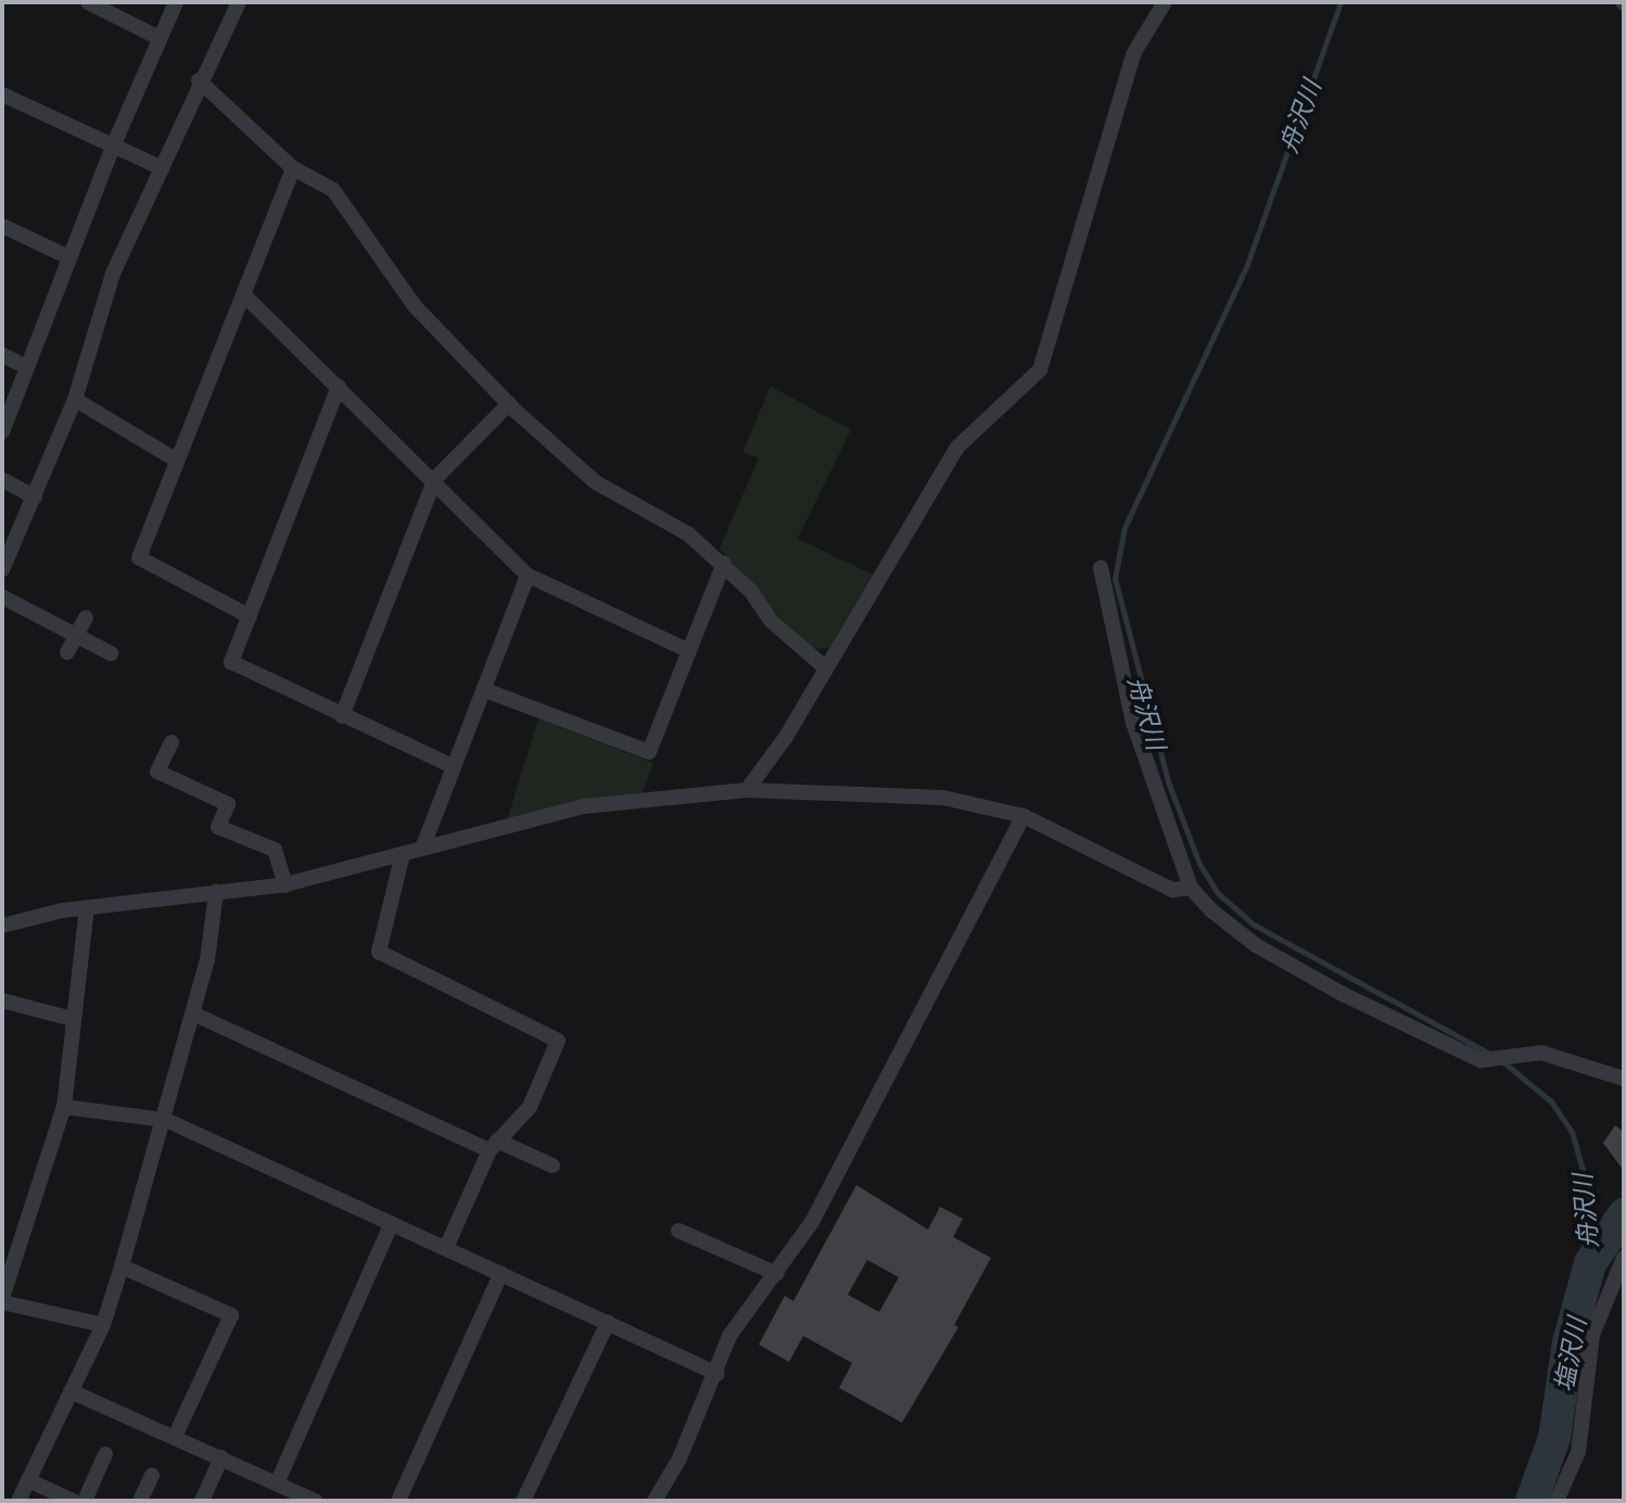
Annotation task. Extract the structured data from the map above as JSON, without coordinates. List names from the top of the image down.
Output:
{
  "water": ["舟沢川", "塩沢川"]
}
